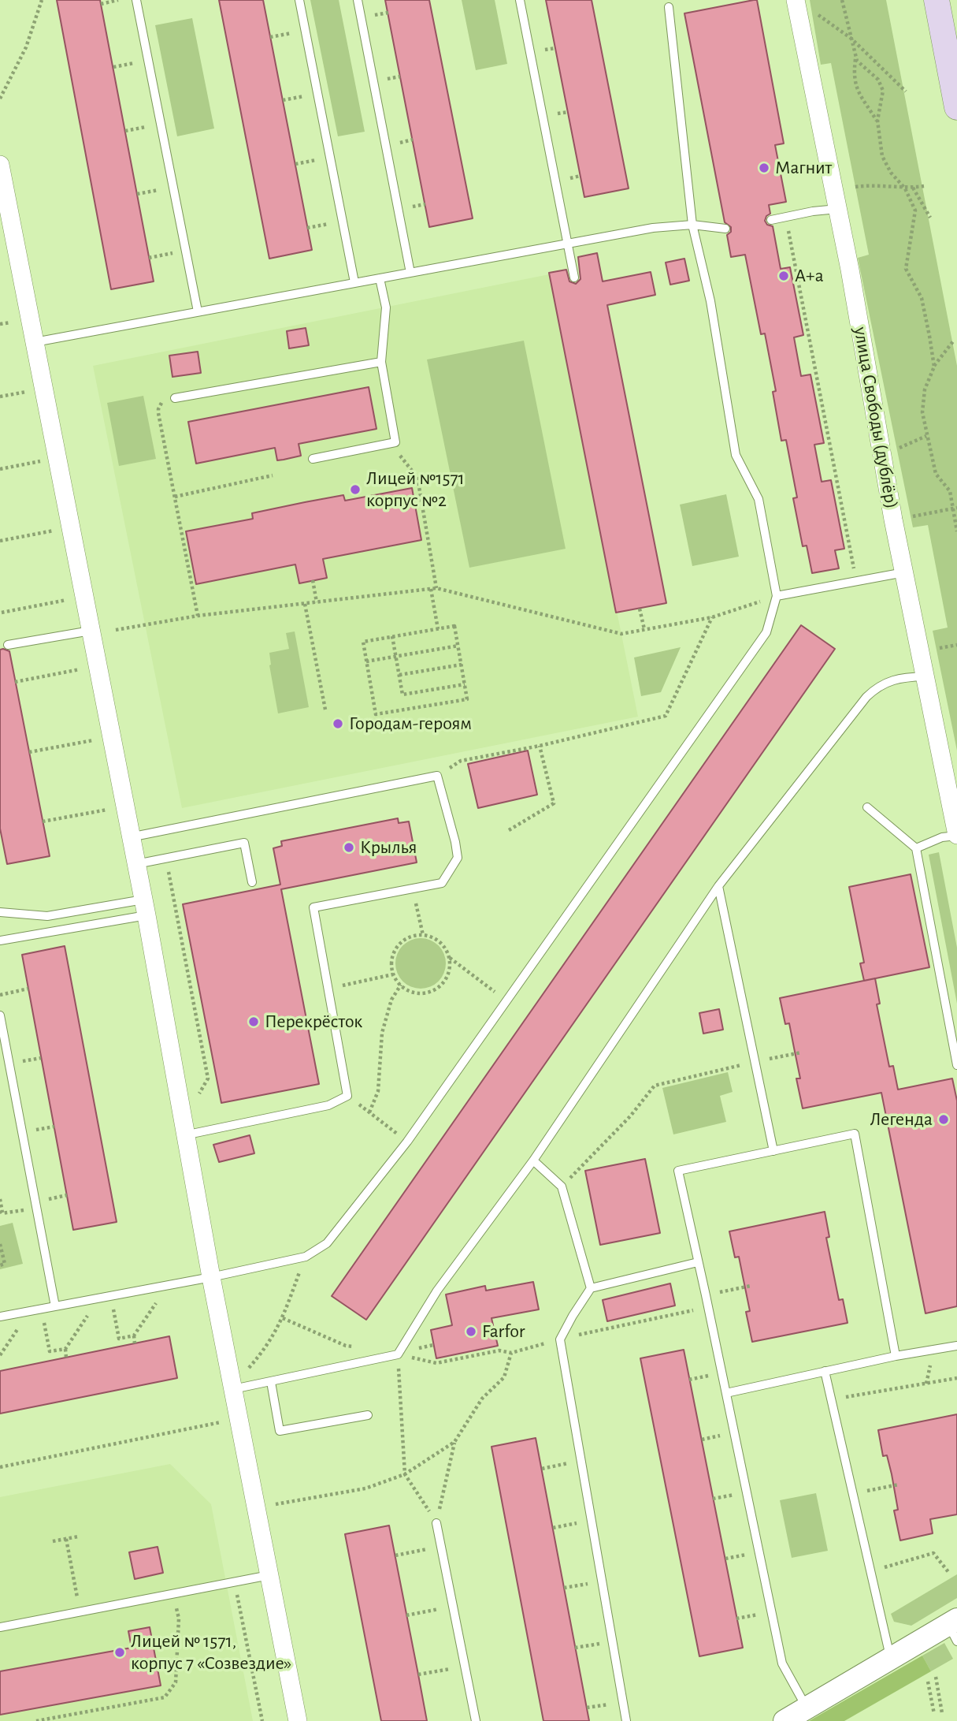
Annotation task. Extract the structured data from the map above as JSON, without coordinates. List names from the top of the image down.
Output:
{
  "streets": {
    "street": ["улица Свободы (дублёр)"]
  },
  "places": [
    "Магнит",
    "А+а",
    "Лицей №1571 корпус №2",
    "Городам-героям",
    "Крылья",
    "Перекрёсток",
    "Легенда",
    "Farfor",
    "Лицей № 1571, корпус 7 «Созвездие»"
  ]
}
